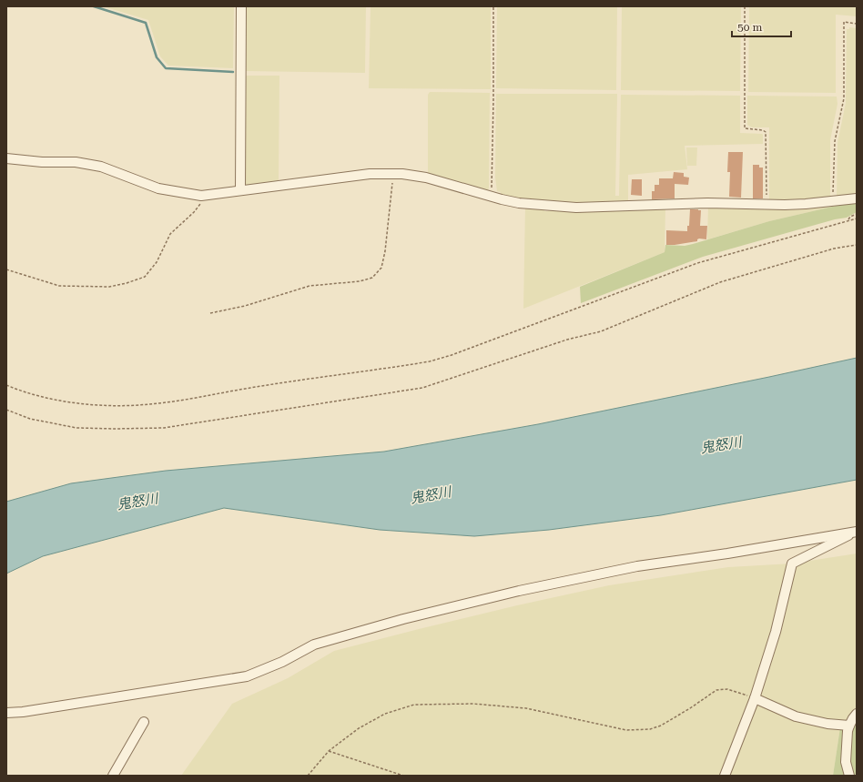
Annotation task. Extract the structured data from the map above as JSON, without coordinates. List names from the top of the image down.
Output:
{
  "water": ["鬼怒川"],
  "scale_bar": "50 m"
}
